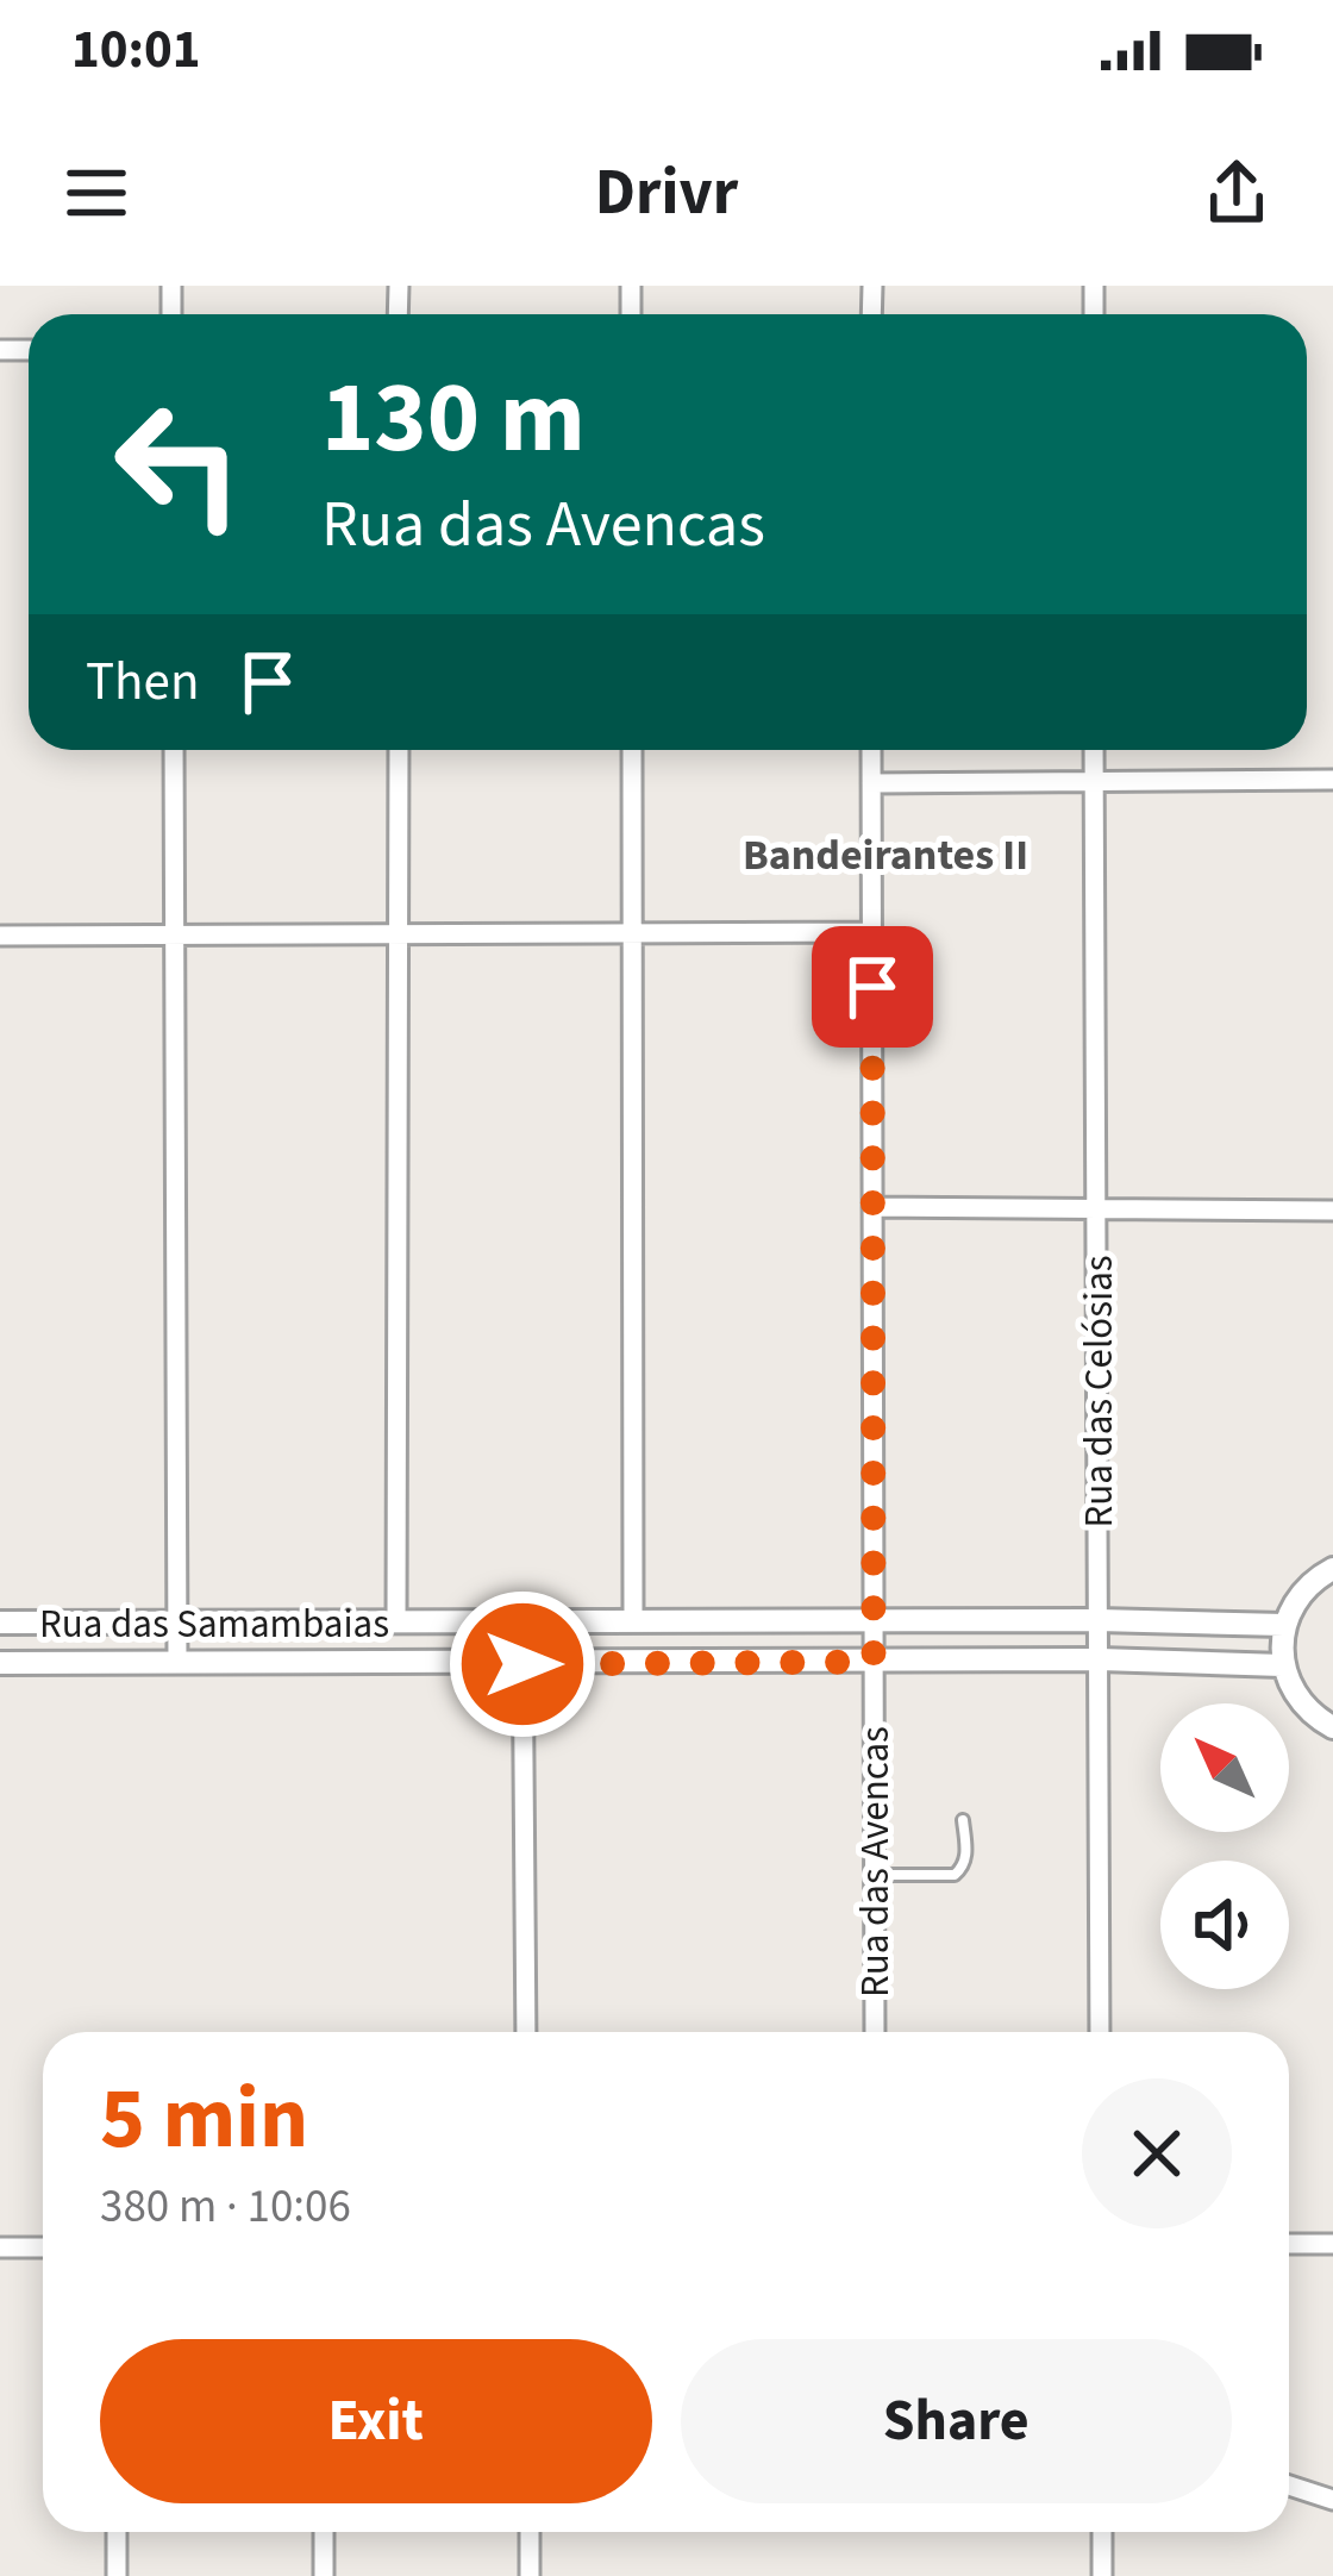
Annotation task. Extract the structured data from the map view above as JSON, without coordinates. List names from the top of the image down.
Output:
{
  "streets": {
    "street": ["Rua das Celósias", "Rua das Samambaias", "Rua das Avencas"]
  },
  "crossings": [
    ["Rua das Celósias", "Rua das Samambaias"],
    ["Rua das Samambaias", "Rua das Avencas"]
  ],
  "districts": ["Bandeirantes II"],
  "north": "top left",
  "page": {
    "status": "10:01",
    "header": "Drivr",
    "turn": ["130 m", "Rua das Avencas"],
    "then": "Then",
    "heading": ["5 min", "380 m · 10:06"],
    "buttons": ["Exit", "Share"]
  }
}
